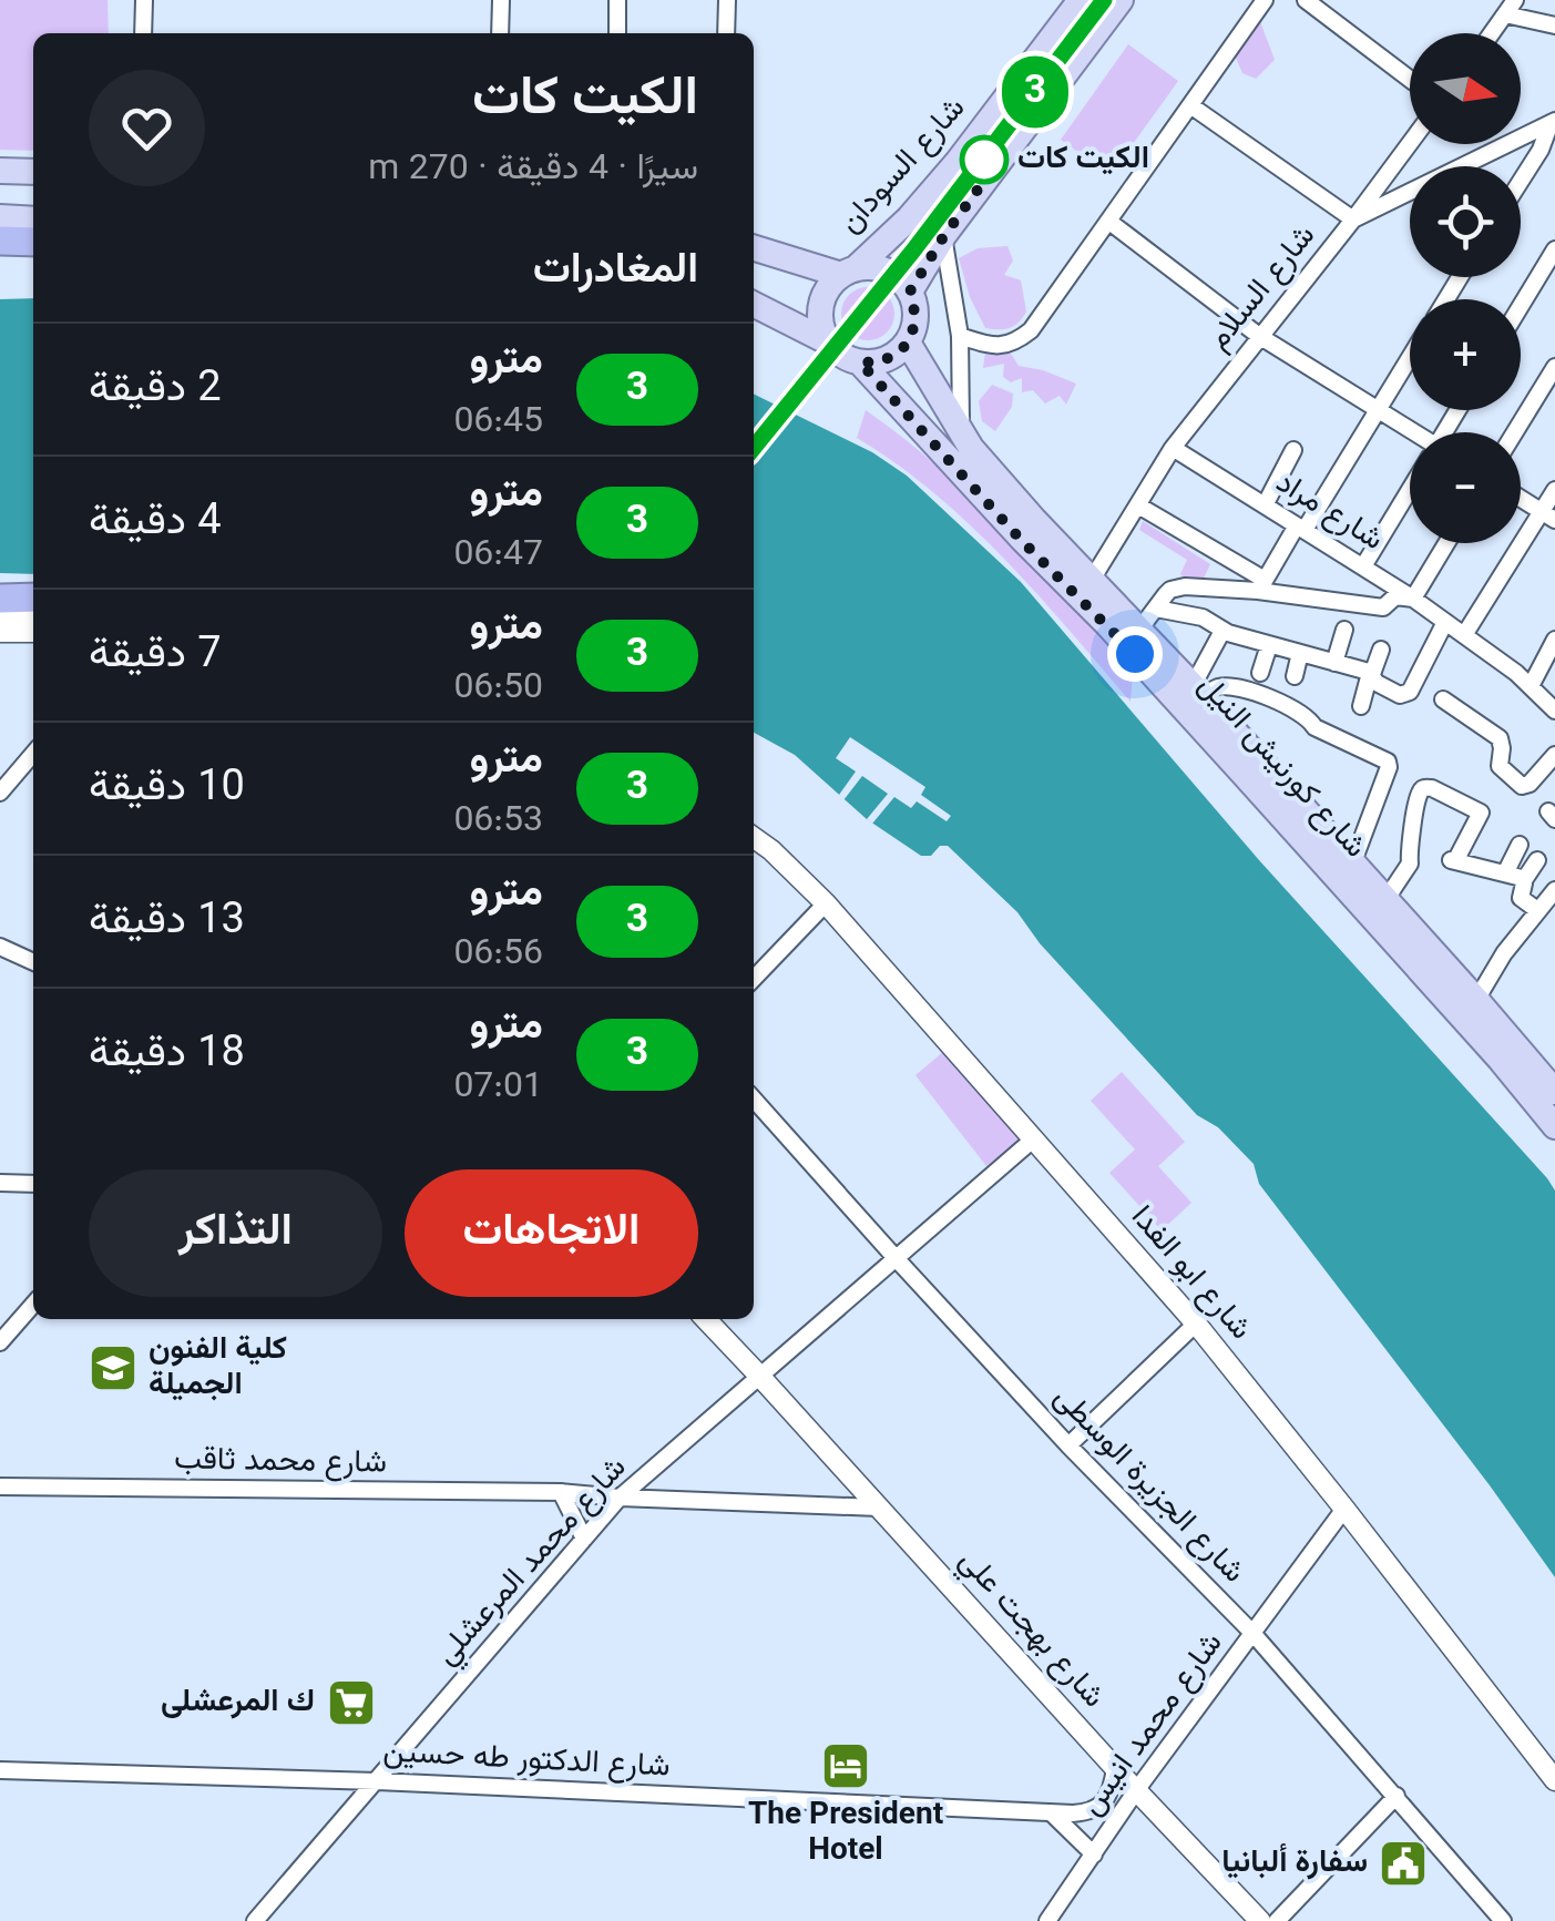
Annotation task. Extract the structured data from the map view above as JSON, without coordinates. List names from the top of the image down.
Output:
{
  "streets": {
    "main road": ["شارع السودان", "شارع كورنيش النيل"],
    "street": [
      "شارع السلام",
      "شارع مراد",
      "شارع ابو الفدا",
      "شارع محمد ثاقب",
      "شارع الجزيرة الوسطى",
      "شارع محمد المرعشلي",
      "شارع بهجت علي",
      "شارع محمد انيس",
      "شارع الدكتور طه حسين"
    ]
  },
  "crossings": [
    ["شارع السودان", "شارع كورنيش النيل"],
    ["شارع السلام", "شارع مراد"],
    ["شارع السلام", "شارع كورنيش النيل"],
    ["شارع ابو الفدا", "شارع محمد المرعشلي"],
    ["شارع ابو الفدا", "شارع محمد انيس"],
    ["شارع محمد ثاقب", "شارع محمد المرعشلي"],
    ["شارع محمد ثاقب", "شارع بهجت علي"],
    ["شارع الجزيرة الوسطى", "شارع محمد المرعشلي"],
    ["شارع الجزيرة الوسطى", "شارع محمد انيس"],
    ["شارع محمد المرعشلي", "شارع بهجت علي"],
    ["شارع محمد المرعشلي", "شارع الدكتور طه حسين"],
    ["شارع بهجت علي", "شارع محمد انيس"],
    ["شارع بهجت علي", "شارع الدكتور طه حسين"]
  ],
  "places": {
    "other": ["الکيت کات"],
    "school or university": ["كلية الفنون الجميلة"],
    "supermarket": ["ك المرعشلى"],
    "hotel": ["The President Hotel"],
    "public building": ["سفارة ألبانيا"]
  },
  "lines": ["metro line 3"],
  "north": "right",
  "page": {
    "on_map": "3",
    "map_buttons": ["+", "−"],
    "heading": [
      ["الکيت کات", "سيرًا · 4 دقيقة · 270 m"],
      "المغادرات"
    ],
    "list": [
      {
        "mark": "3",
        "name": "مترو",
        "note": "06:45",
        "value": "2 دقيقة"
      },
      {
        "mark": "3",
        "name": "مترو",
        "note": "06:47",
        "value": "4 دقيقة"
      },
      {
        "mark": "3",
        "name": "مترو",
        "note": "06:50",
        "value": "7 دقيقة"
      },
      {
        "mark": "3",
        "name": "مترو",
        "note": "06:53",
        "value": "10 دقيقة"
      },
      {
        "mark": "3",
        "name": "مترو",
        "note": "06:56",
        "value": "13 دقيقة"
      },
      {
        "mark": "3",
        "name": "مترو",
        "note": "07:01",
        "value": "18 دقيقة"
      }
    ],
    "buttons": ["الاتجاهات", "التذاكر"]
  }
}
